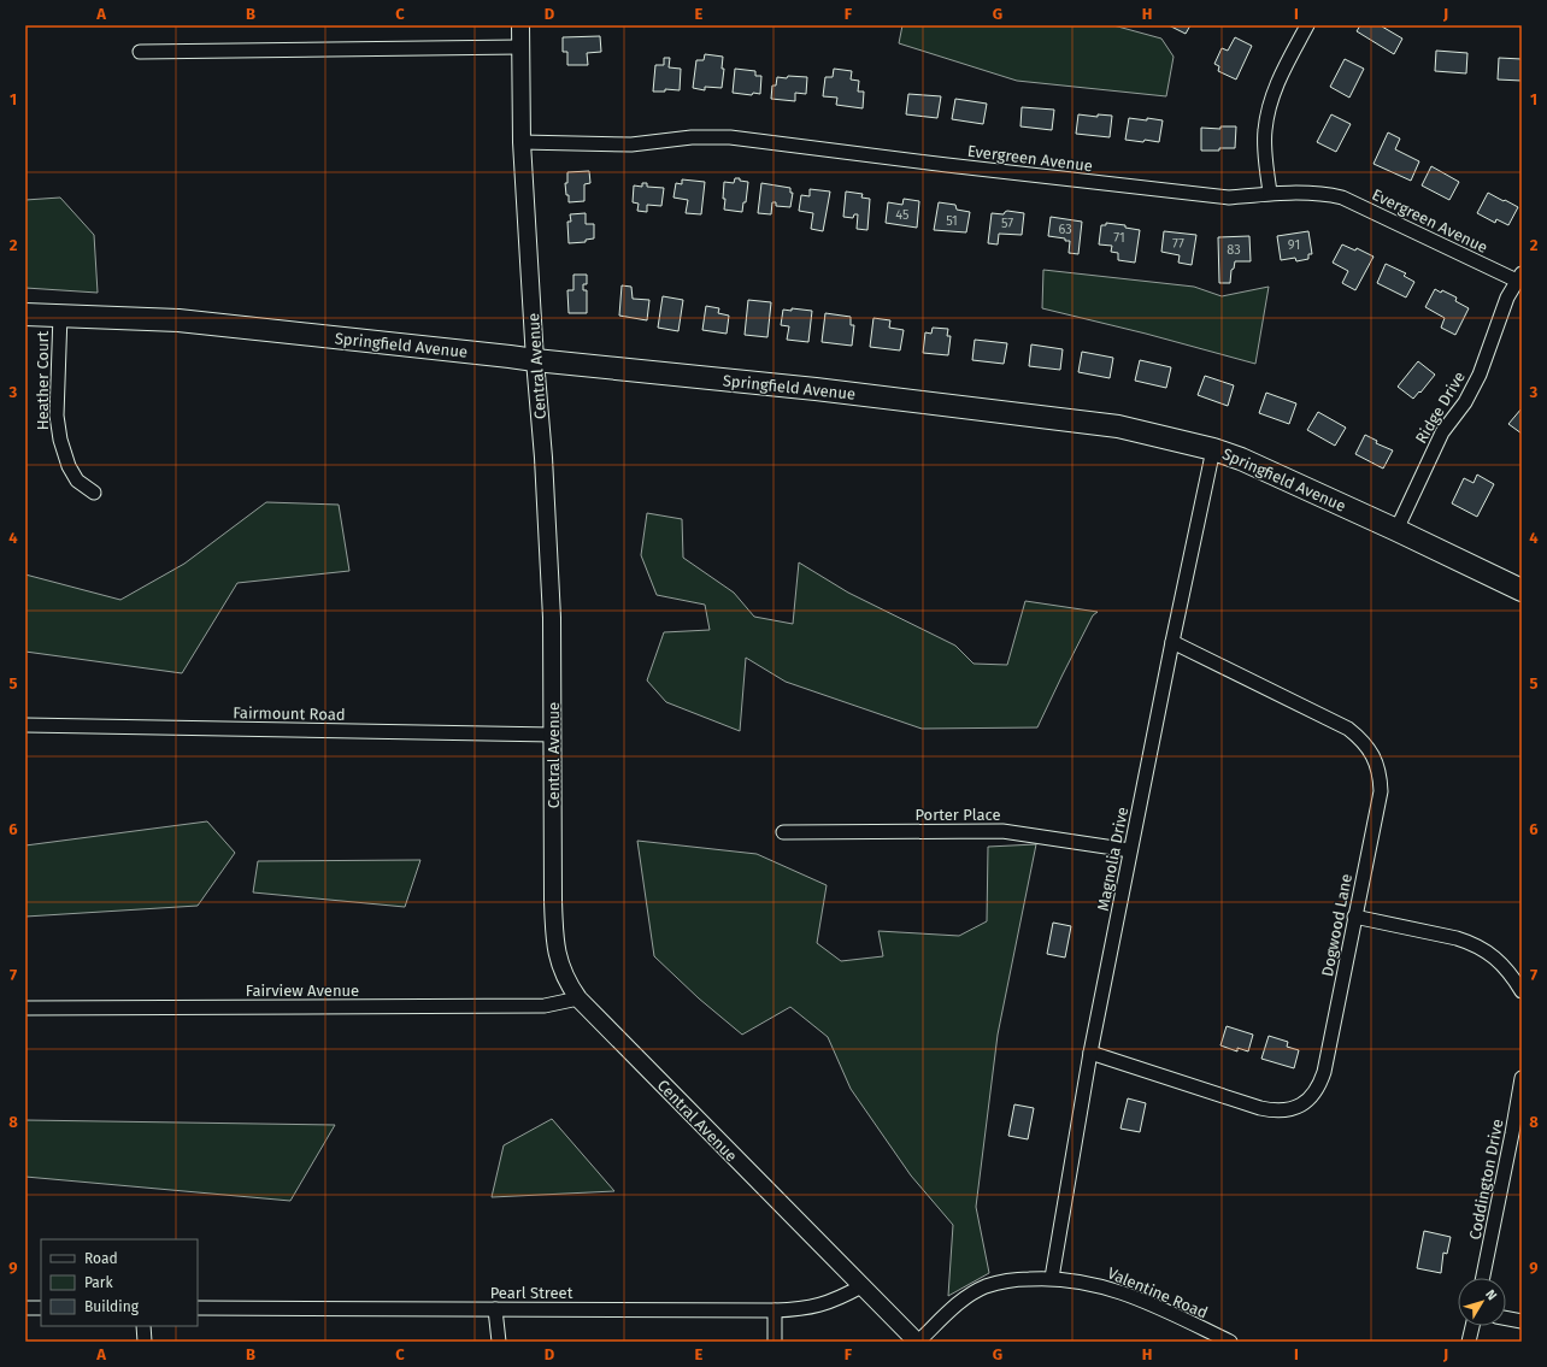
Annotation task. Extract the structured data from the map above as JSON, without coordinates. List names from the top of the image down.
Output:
{
  "streets": {
    "main road": ["Springfield Avenue"],
    "street": [
      "Evergreen Avenue",
      "Central Avenue",
      "Heather Court",
      "Ridge Drive",
      "Fairmount Road",
      "Porter Place",
      "Magnolia Drive",
      "Dogwood Lane",
      "Fairview Avenue",
      "Coddington Drive",
      "Pearl Street",
      "Valentine Road"
    ]
  },
  "crossings": [
    ["Evergreen Avenue", "Central Avenue"],
    ["Evergreen Avenue", "Ridge Drive"],
    ["Springfield Avenue", "Central Avenue"],
    ["Springfield Avenue", "Heather Court"],
    ["Springfield Avenue", "Ridge Drive"],
    ["Springfield Avenue", "Magnolia Drive"],
    ["Central Avenue", "Fairmount Road"],
    ["Central Avenue", "Fairview Avenue"],
    ["Central Avenue", "Pearl Street"],
    ["Central Avenue", "Valentine Road"],
    ["Porter Place", "Magnolia Drive"],
    ["Magnolia Drive", "Dogwood Lane"],
    ["Magnolia Drive", "Valentine Road"]
  ],
  "house_numbers": [
    "45",
    "51",
    "57",
    "63",
    "71",
    "77",
    "91",
    "83"
  ],
  "legend": ["Road", "Park", "Building"],
  "north": "top right",
  "grid": {
    "columns": [
      "A",
      "B",
      "C",
      "D",
      "E",
      "F",
      "G",
      "H",
      "I",
      "J"
    ],
    "rows": [
      "1",
      "2",
      "3",
      "4",
      "5",
      "6",
      "7",
      "8",
      "9"
    ]
  }
}
